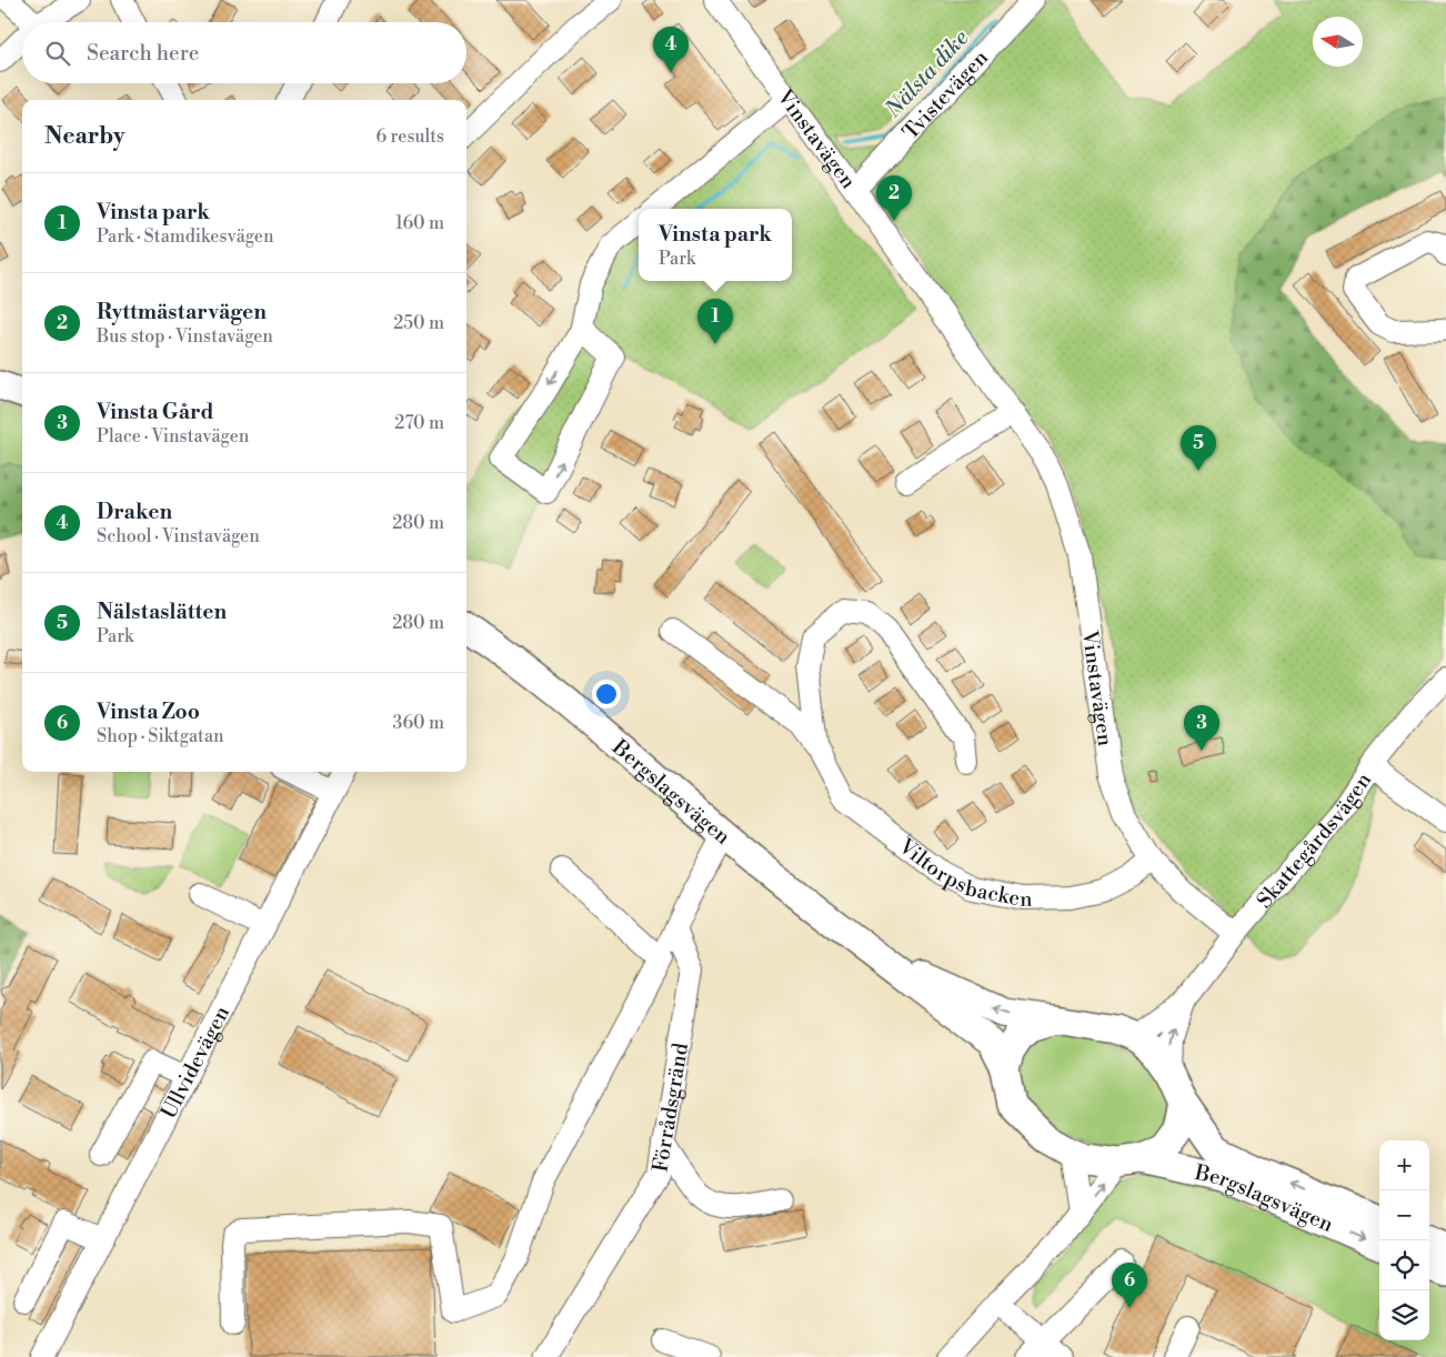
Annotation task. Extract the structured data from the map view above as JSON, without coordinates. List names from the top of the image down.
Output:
{
  "streets": {
    "main road": ["Bergslagsvägen"],
    "street": [
      "Tvistevägen",
      "Vinstavägen",
      "Skattegårdsvägen",
      "Viltorpsbacken",
      "Ullvidevägen",
      "Förrådsgränd"
    ]
  },
  "crossings": [
    ["Tvistevägen", "Vinstavägen"],
    ["Vinstavägen", "Skattegårdsvägen"],
    ["Vinstavägen", "Viltorpsbacken"],
    ["Bergslagsvägen", "Skattegårdsvägen"]
  ],
  "water": ["Nälsta dike"],
  "north": "left",
  "page": {
    "search": "Search here",
    "pins": [
      "4",
      "2",
      "1",
      "5",
      "3",
      "6"
    ],
    "heading": ["Nearby", "6 results"],
    "list": [
      {
        "mark": "1",
        "name": "Vinsta park",
        "note": "Park · Stamdikesvägen",
        "value": "160 m"
      },
      {
        "mark": "2",
        "name": "Ryttmästarvägen",
        "note": "Bus stop · Vinstavägen",
        "value": "250 m"
      },
      {
        "mark": "3",
        "name": "Vinsta Gård",
        "note": "Place · Vinstavägen",
        "value": "270 m"
      },
      {
        "mark": "4",
        "name": "Draken",
        "note": "School · Vinstavägen",
        "value": "280 m"
      },
      {
        "mark": "5",
        "name": "Nälstaslätten",
        "note": "Park",
        "value": "280 m"
      },
      {
        "mark": "6",
        "name": "Vinsta Zoo",
        "note": "Shop · Siktgatan",
        "value": "360 m"
      }
    ],
    "popup": ["Vinsta park", "Park"],
    "map_buttons": ["+", "−"]
  }
}
